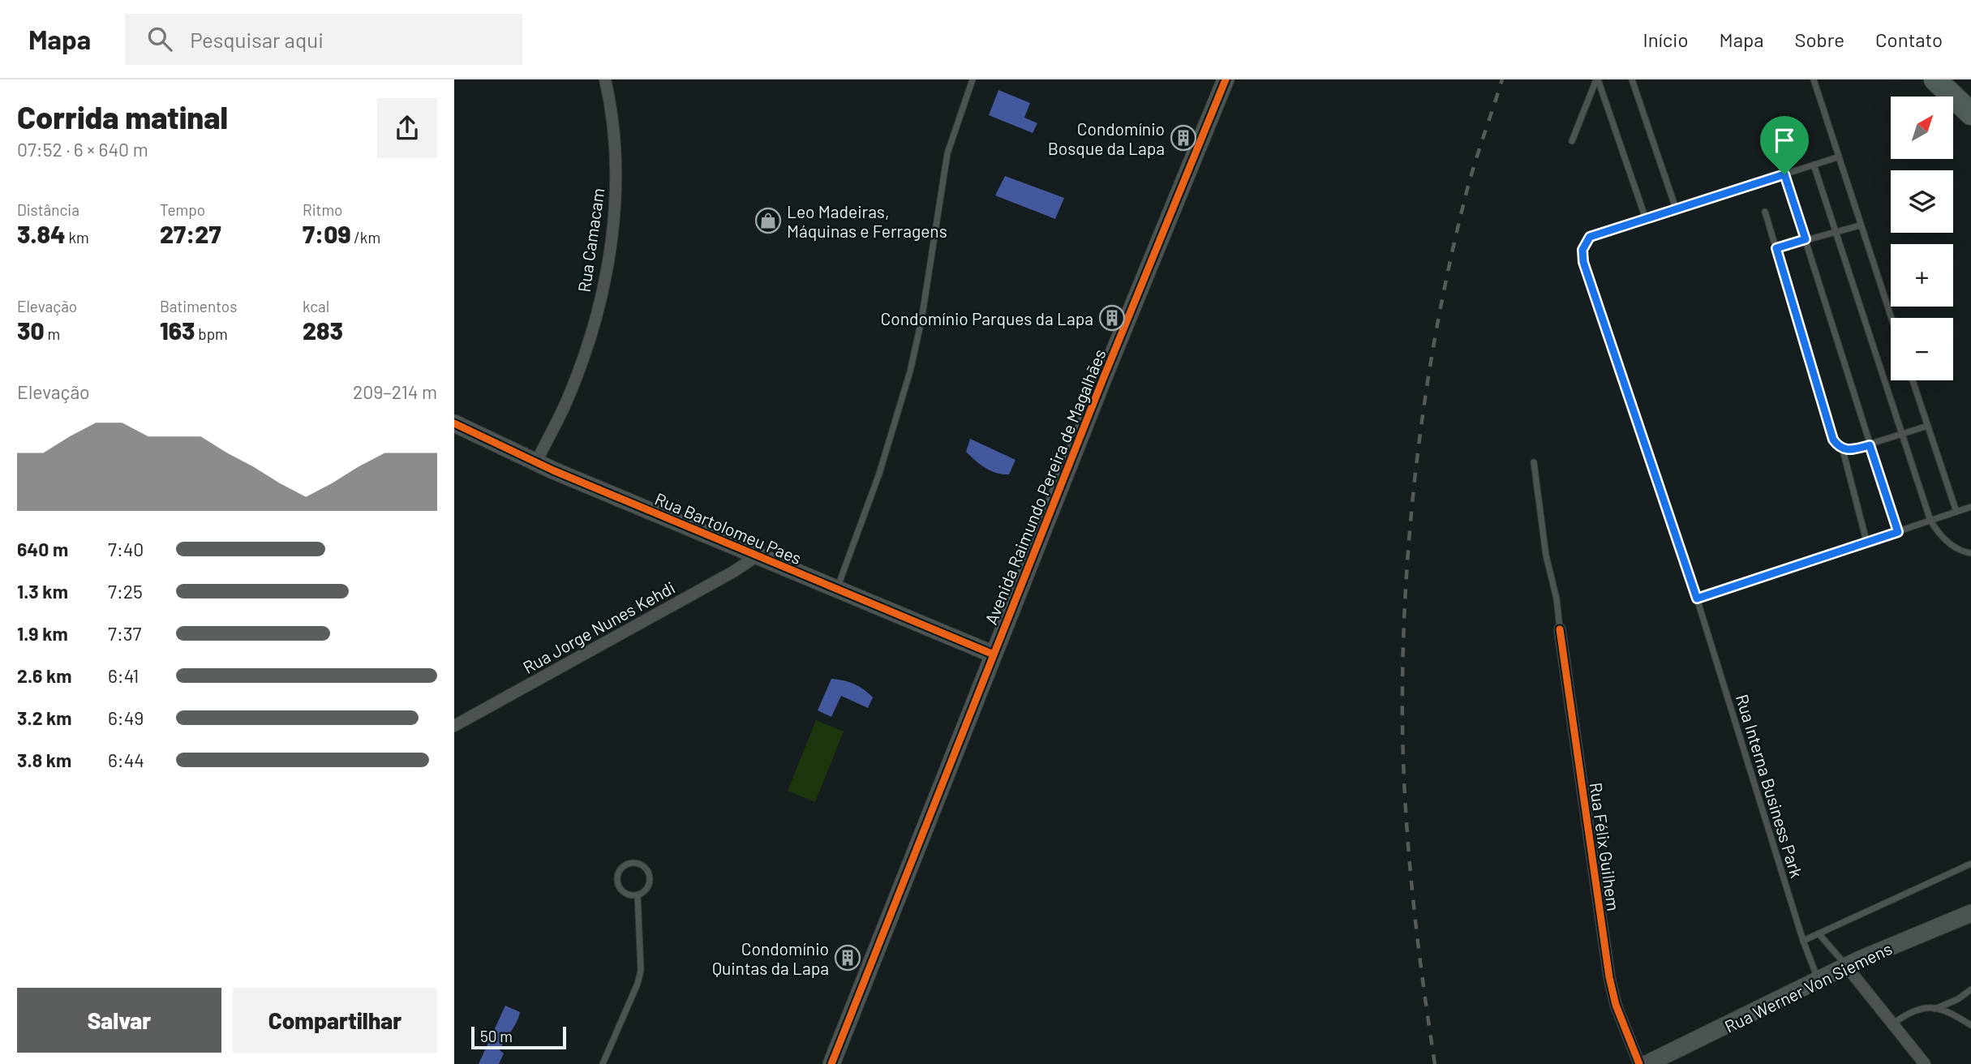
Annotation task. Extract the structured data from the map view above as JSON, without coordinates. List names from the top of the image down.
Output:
{
  "streets": {
    "street": [
      "Rua Camacam",
      "Avenida Raimundo Pereira de Magalhães",
      "Rua Bartolomeu Paes",
      "Rua Jorge Nunes Kehdi",
      "Rua Félix Guilhem",
      "Rua Werner Von Siemens"
    ],
    "lane": ["Rua Interna Business Park"]
  },
  "crossings": [
    ["Rua Camacam", "Rua Bartolomeu Paes"],
    ["Avenida Raimundo Pereira de Magalhães", "Rua Bartolomeu Paes"],
    ["Rua Bartolomeu Paes", "Rua Jorge Nunes Kehdi"],
    ["Rua Interna Business Park", "Rua Werner Von Siemens"]
  ],
  "places": {
    "building": ["Condomínio Bosque da Lapa", "Condomínio Parques da Lapa", "Condomínio Quintas da Lapa"],
    "shop": ["Leo Madeiras, Máquinas e Ferragens"]
  },
  "scale_bar": "50 m",
  "north": "top right",
  "page": {
    "header": "Mapa",
    "search": "Pesquisar aqui",
    "nav": [
      "Início",
      "Mapa",
      "Sobre",
      "Contato"
    ],
    "heading": ["Corrida matinal", "07:52 · 6 × 640 m"],
    "map_buttons": ["+", "−"],
    "stats": [
      ["Distância", "3.84 km"],
      ["Tempo", "27:27"],
      ["Ritmo", "7:09 /km"],
      ["Elevação", "30 m"],
      ["Batimentos", "163 bpm"],
      ["kcal", "283"]
    ],
    "chart": ["Elevação", "209–214 m"],
    "list": [
      {
        "name": "640 m",
        "note": "7:40"
      },
      {
        "name": "1.3 km",
        "note": "7:25"
      },
      {
        "name": "1.9 km",
        "note": "7:37"
      },
      {
        "name": "2.6 km",
        "note": "6:41"
      },
      {
        "name": "3.2 km",
        "note": "6:49"
      },
      {
        "name": "3.8 km",
        "note": "6:44"
      }
    ],
    "buttons": ["Salvar", "Compartilhar"],
    "scale": "50 m"
  }
}
